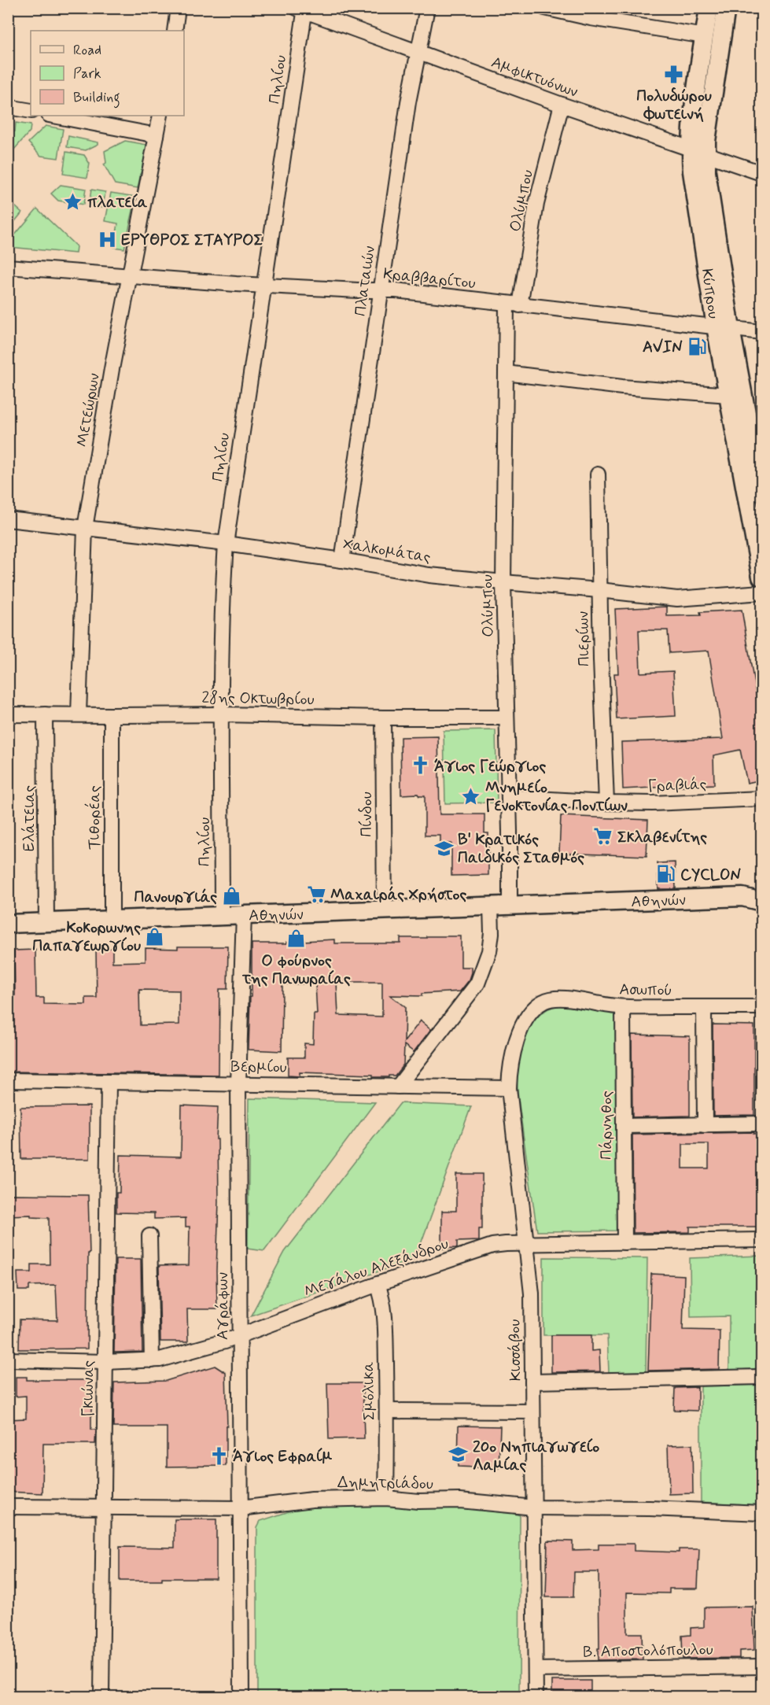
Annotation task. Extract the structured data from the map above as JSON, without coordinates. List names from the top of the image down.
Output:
{
  "streets": {
    "main road": ["Κύπρου", "Αθηνών"],
    "street": [
      "Αμφικτυόνων",
      "Πηλίου",
      "Ολύμπου",
      "Κραββαρίτου",
      "Πλαταιών",
      "Μετεώρων",
      "Χαλκομάτας",
      "Πιερίων",
      "28ης Οκτωβρίου",
      "Γραβιάς",
      "Πίνδου",
      "Τιθορέας",
      "Ελάτειας",
      "Ασωπού",
      "Βερμίου",
      "Πάρνηθος",
      "Μεγάλου Αλεξάνδρου",
      "Αγράφων",
      "Κισσάβου",
      "Γκιώνας",
      "Σμόλικα",
      "Δημητριάδου",
      "Β. Αποστολόπουλου"
    ]
  },
  "crossings": [
    ["Αμφικτυόνων", "Πηλίου"],
    ["Αμφικτυόνων", "Ολύμπου"],
    ["Αμφικτυόνων", "Πλαταιών"],
    ["Αμφικτυόνων", "Κύπρου"],
    ["Πηλίου", "Κραββαρίτου"],
    ["Πηλίου", "Χαλκομάτας"],
    ["Πηλίου", "28ης Οκτωβρίου"],
    ["Πηλίου", "Αθηνών"],
    ["Ολύμπου", "Κραββαρίτου"],
    ["Ολύμπου", "Χαλκομάτας"],
    ["Ολύμπου", "28ης Οκτωβρίου"],
    ["Ολύμπου", "Γραβιάς"],
    ["Ολύμπου", "Αθηνών"],
    ["Κραββαρίτου", "Πλαταιών"],
    ["Κραββαρίτου", "Κύπρου"],
    ["Κραββαρίτου", "Μετεώρων"],
    ["Πλαταιών", "Χαλκομάτας"],
    ["Μετεώρων", "Χαλκομάτας"],
    ["Μετεώρων", "28ης Οκτωβρίου"],
    ["Χαλκομάτας", "Πιερίων"],
    ["Πιερίων", "Γραβιάς"],
    ["28ης Οκτωβρίου", "Πίνδου"],
    ["28ης Οκτωβρίου", "Τιθορέας"],
    ["28ης Οκτωβρίου", "Ελάτειας"],
    ["Πίνδου", "Αθηνών"],
    ["Τιθορέας", "Αθηνών"],
    ["Ελάτειας", "Αθηνών"],
    ["Αθηνών", "Αγράφων"],
    ["Ασωπού", "Πάρνηθος"],
    ["Ασωπού", "Κισσάβου"],
    ["Βερμίου", "Αγράφων"],
    ["Βερμίου", "Κισσάβου"],
    ["Βερμίου", "Γκιώνας"],
    ["Πάρνηθος", "Μεγάλου Αλεξάνδρου"],
    ["Μεγάλου Αλεξάνδρου", "Αγράφων"],
    ["Μεγάλου Αλεξάνδρου", "Κισσάβου"],
    ["Μεγάλου Αλεξάνδρου", "Γκιώνας"],
    ["Μεγάλου Αλεξάνδρου", "Σμόλικα"],
    ["Αγράφων", "Δημητριάδου"],
    ["Κισσάβου", "Δημητριάδου"],
    ["Κισσάβου", "Β. Αποστολόπουλου"],
    ["Γκιώνας", "Δημητριάδου"],
    ["Σμόλικα", "Δημητριάδου"]
  ],
  "places": {
    "pharmacy": ["Πολυδώρου Φωτεινή"],
    "place": ["πλατεία", "Μνημείο Γενοκτονίας Ποντίων"],
    "hospital": ["ΕΡΥΘΡΟΣ ΣΤΑΥΡΟΣ"],
    "fuel station": ["AVIN", "CYCLON"],
    "church": ["Άγιος Γεώργιος", "Άγιος Εφραίμ"],
    "supermarket": ["Σκλαβενίτης", "Μαχαιράς Χρήστος"],
    "school or university": ["B' Κρατικός Παιδικός Σταθμός", "20ο Νηπιαγωγείο Λαμίας"],
    "shop": ["Πανουργιάς", "Κοκορωνης Παπαγεωργίου", "Ο φούρνος της Πανωραίας"]
  },
  "legend": ["Road", "Park", "Building"]
}
